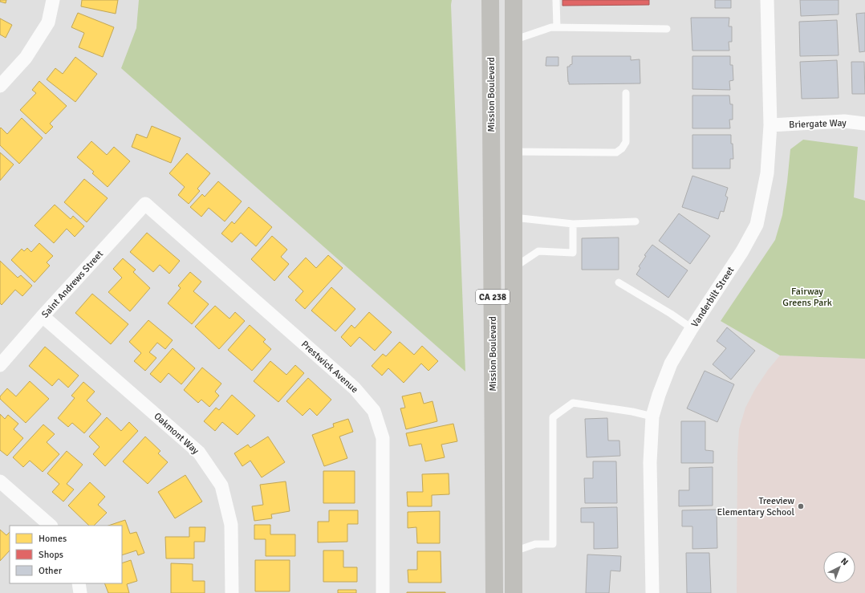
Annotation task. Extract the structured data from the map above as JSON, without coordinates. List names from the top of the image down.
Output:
{
  "streets": {
    "main road": ["Mission Boulevard", "CA 238"],
    "street": [
      "Briergate Way",
      "Saint Andrews Street",
      "Vanderbilt Street",
      "Prestwick Avenue",
      "Oakmont Way"
    ]
  },
  "crossings": [
    ["Briergate Way", "Vanderbilt Street"],
    ["Saint Andrews Street", "Prestwick Avenue"],
    ["Saint Andrews Street", "Oakmont Way"]
  ],
  "parks": ["Fairway Greens Park"],
  "places": ["Treeview Elementary School"],
  "legend": ["Homes", "Shops", "Other"],
  "north": "top right"
}
